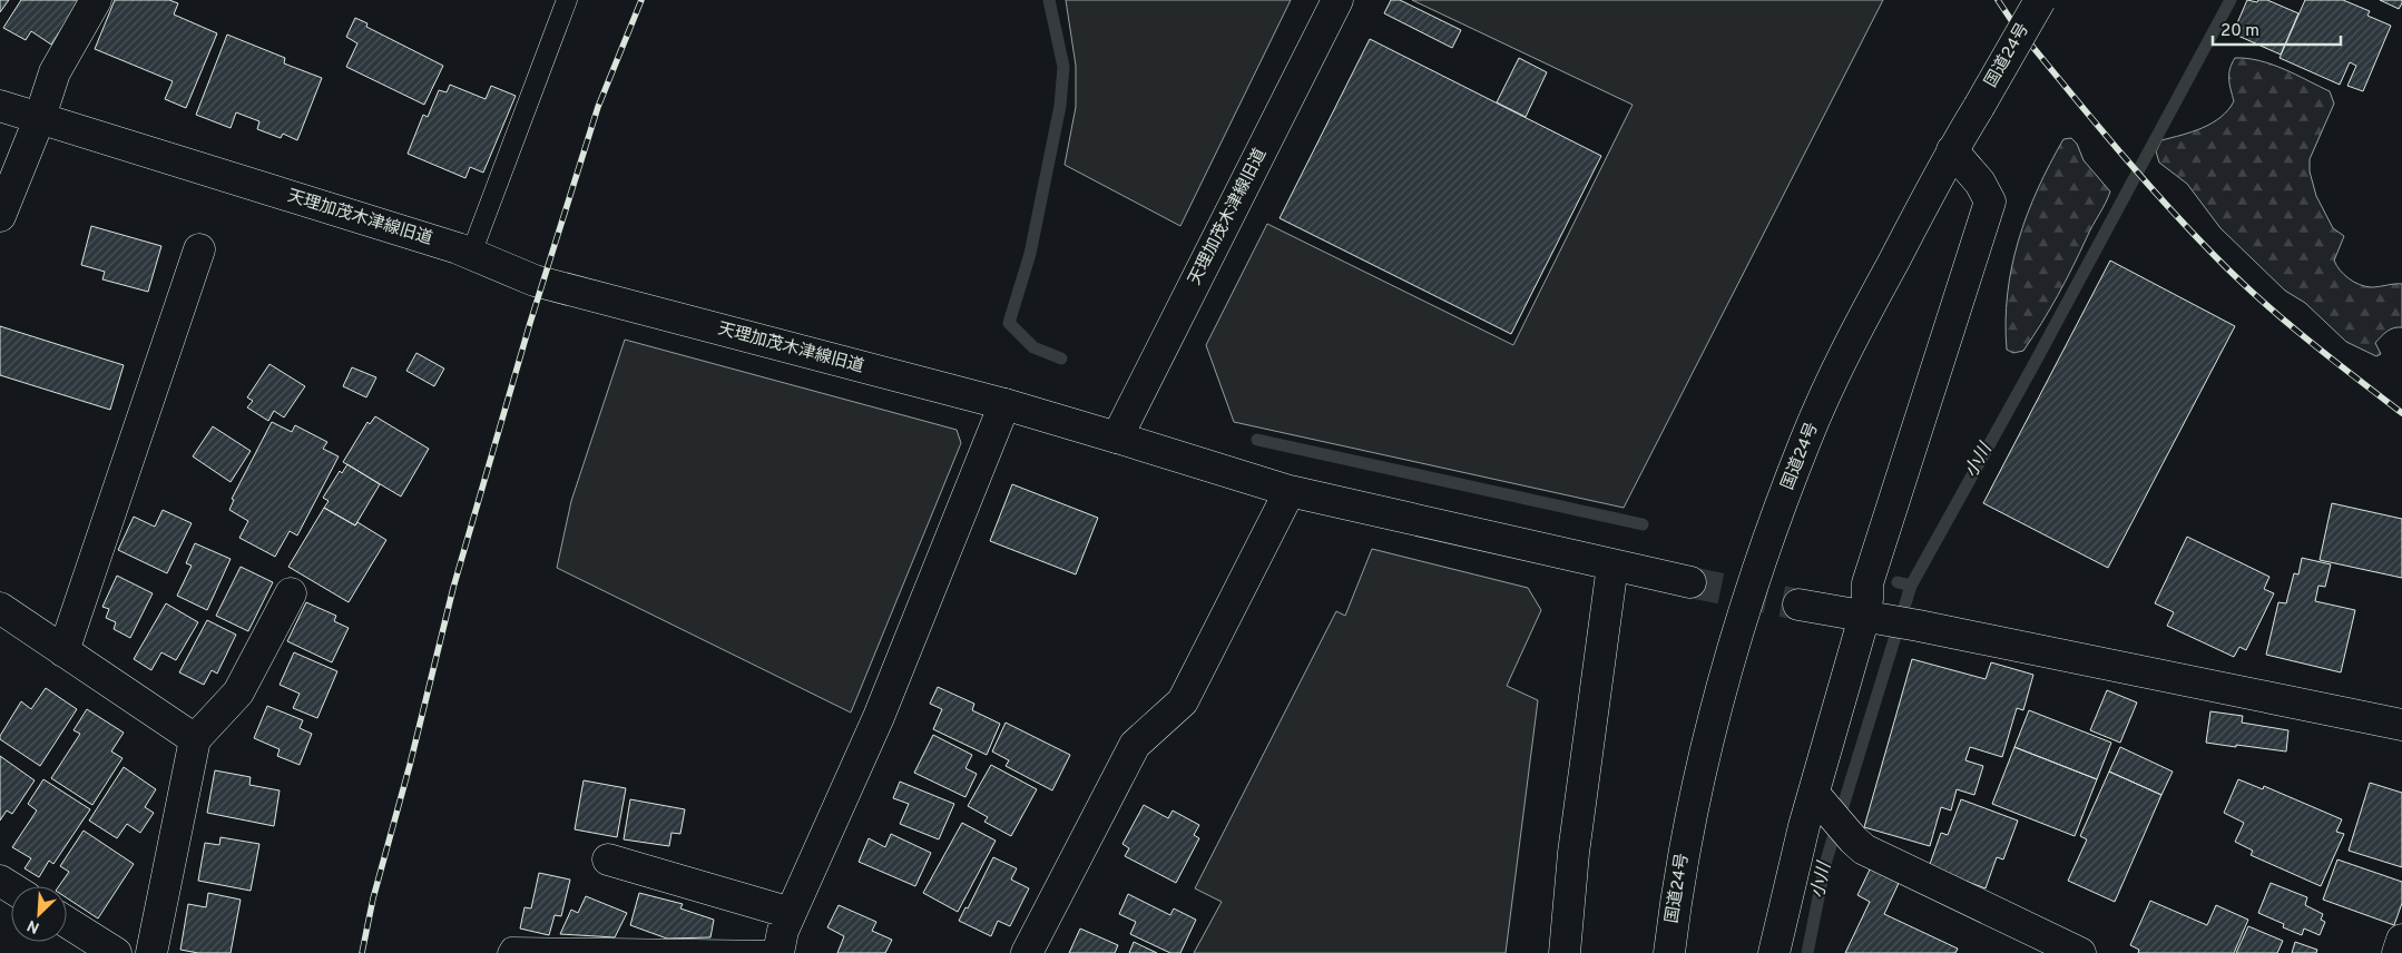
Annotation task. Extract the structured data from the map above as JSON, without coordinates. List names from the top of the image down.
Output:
{
  "streets": {
    "main road": ["国道24号", "天理加茂木津線旧道"]
  },
  "water": ["小川"],
  "scale_bar": "20 m",
  "north": "bottom left"
}
